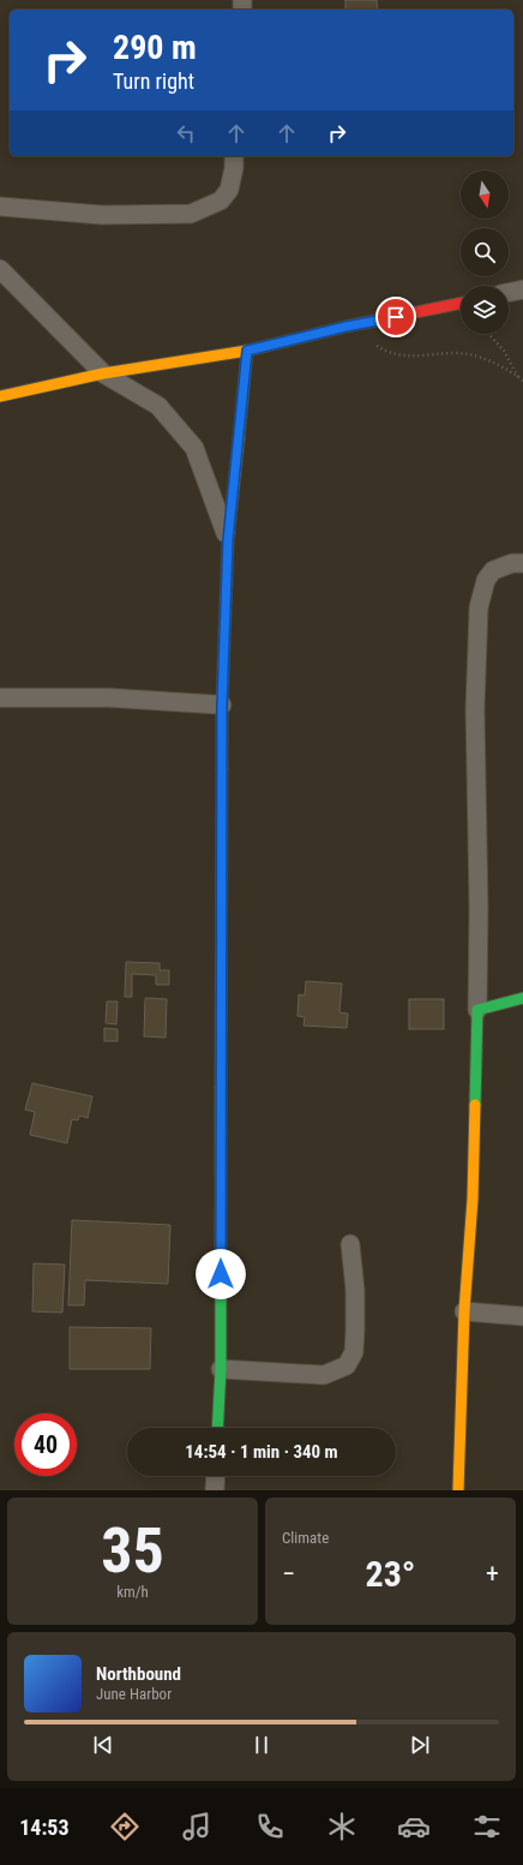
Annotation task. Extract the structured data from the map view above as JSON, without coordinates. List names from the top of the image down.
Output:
{
  "north": "bottom",
  "page": {
    "turn": ["290 m", "Turn right"],
    "limit": "40",
    "trip": "14:54 · 1 min · 340 m",
    "tile": [
      ["35", "km/h"],
      "Climate"
    ],
    "heat": ["−", "23°", "+"],
    "song": ["Northbound", "June Harbor"],
    "tabs": "14:53"
  }
}
